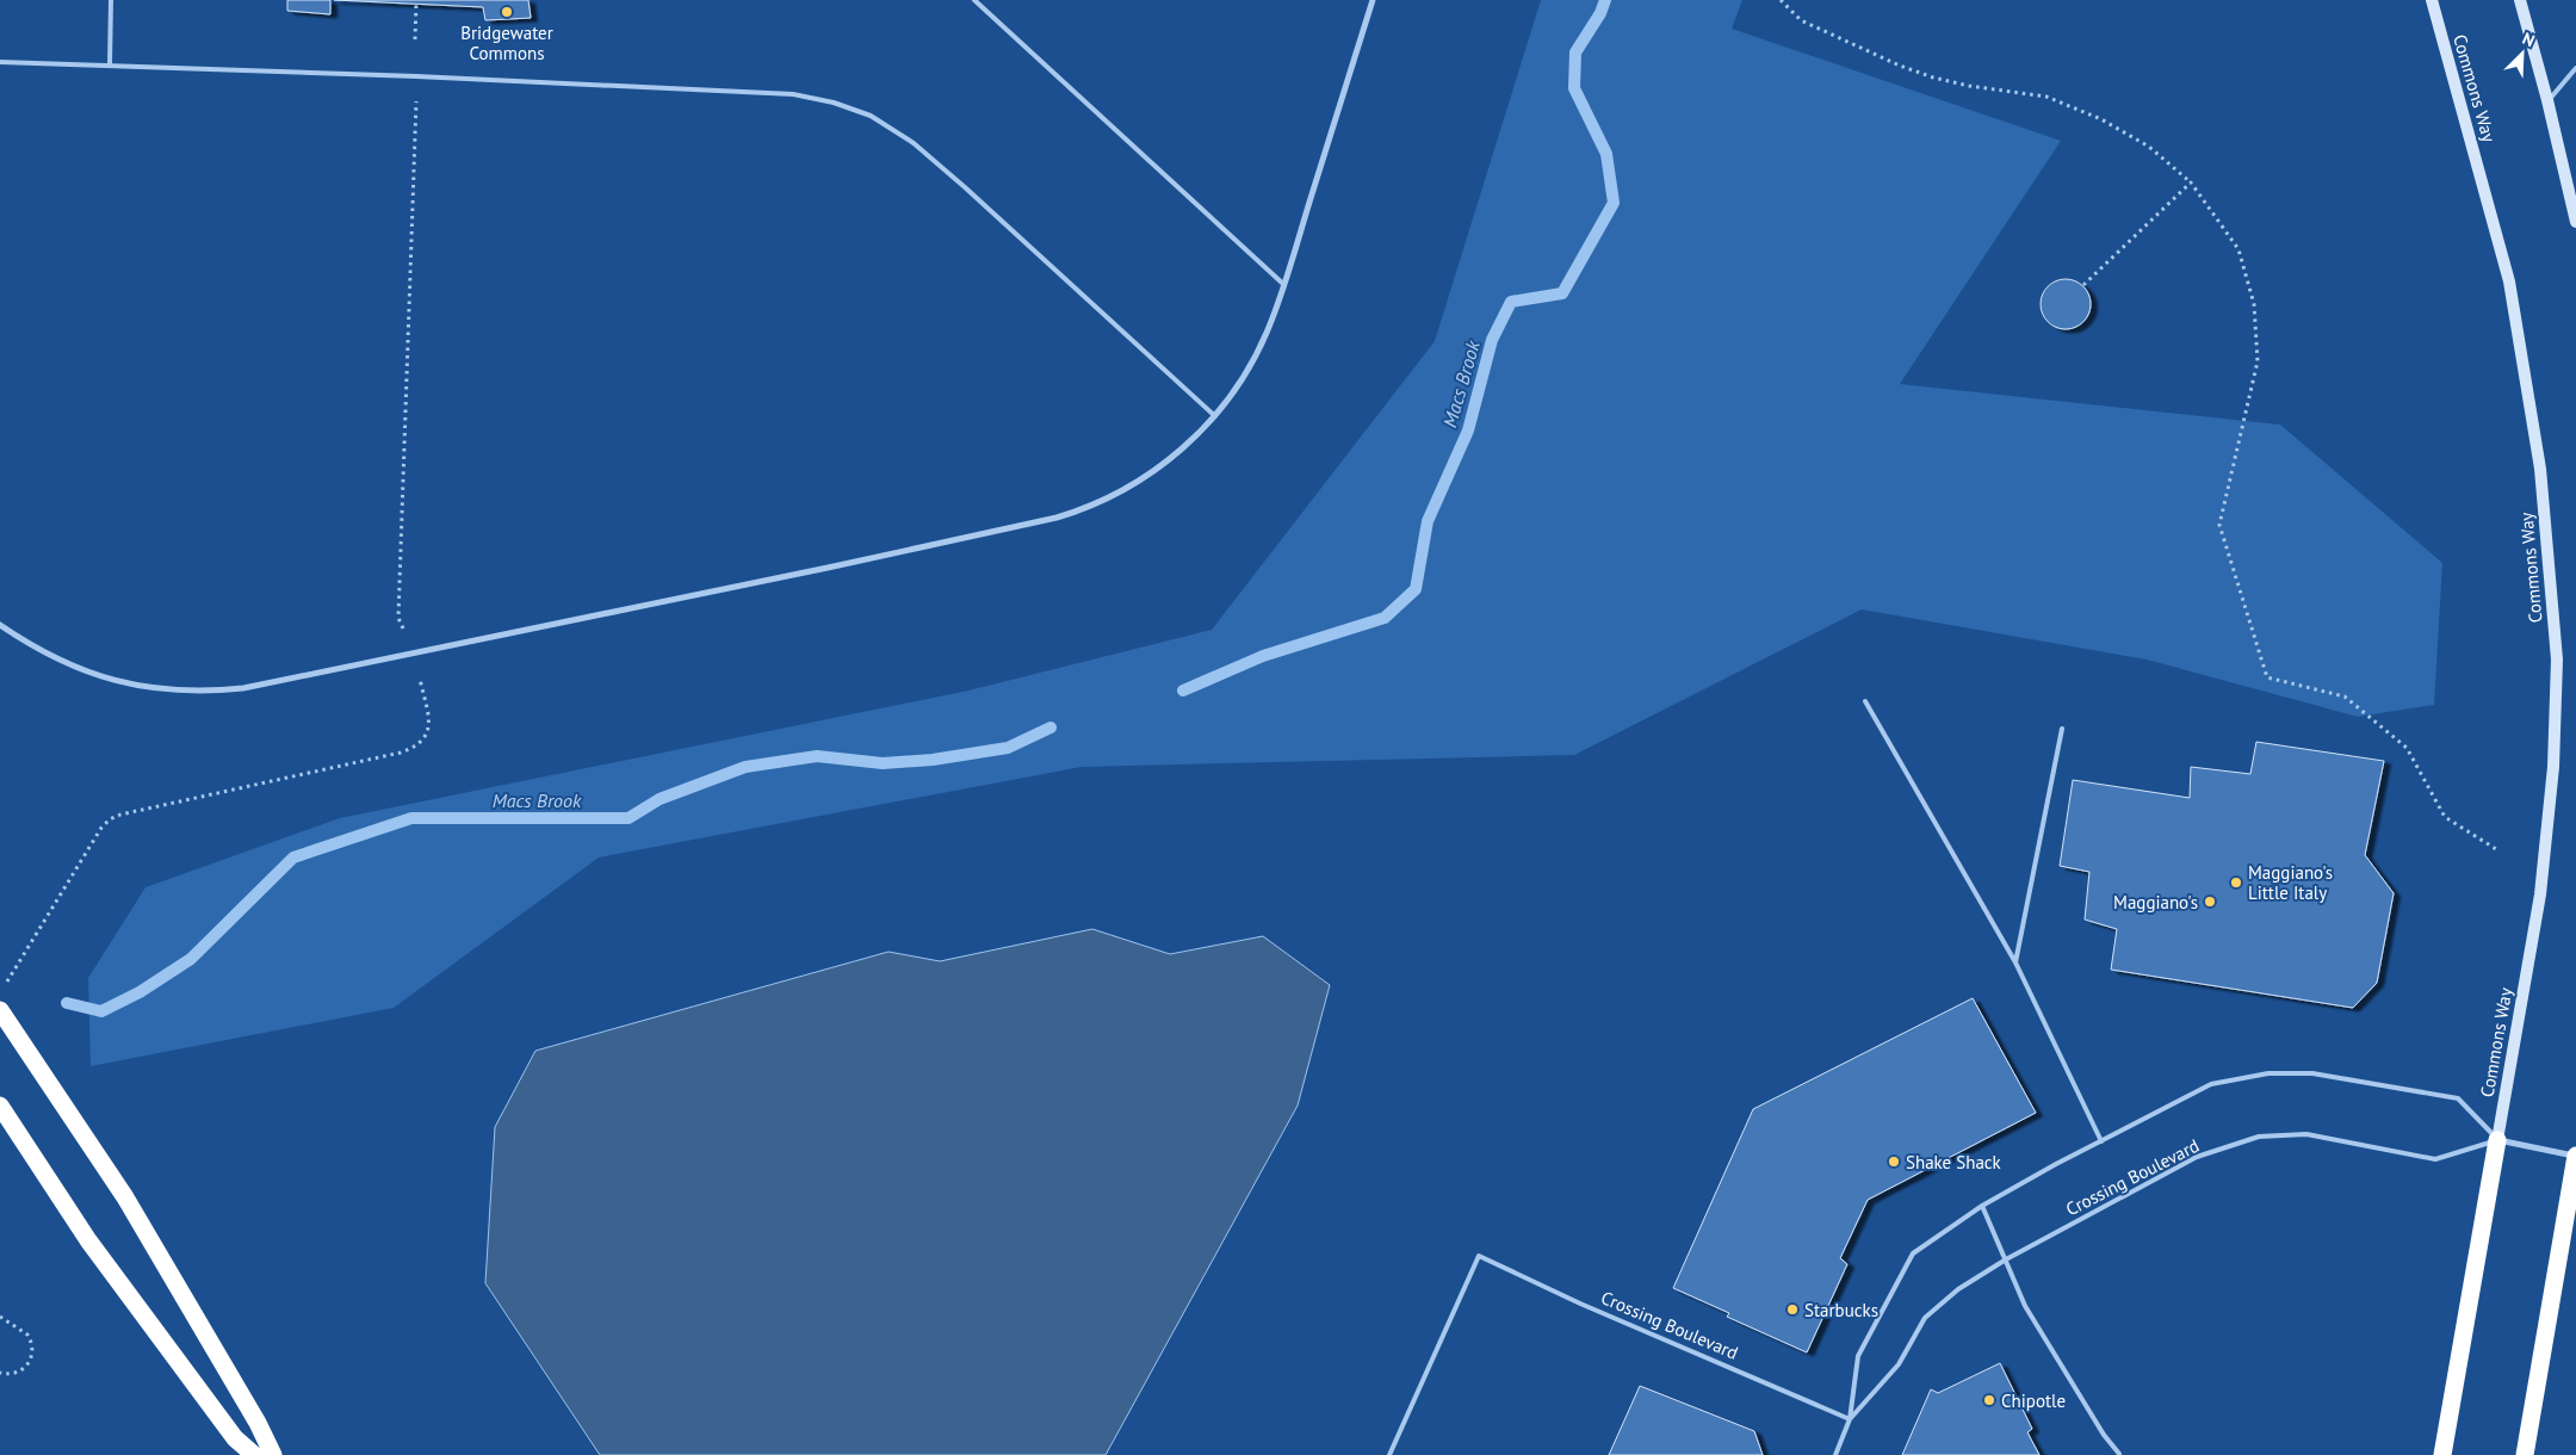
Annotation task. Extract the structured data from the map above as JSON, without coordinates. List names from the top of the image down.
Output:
{
  "streets": {
    "street": ["Commons Way"],
    "lane": ["Crossing Boulevard"]
  },
  "crossings": [
    ["Commons Way", "Crossing Boulevard"]
  ],
  "water": ["Macs Brook"],
  "places": [
    "Bridgewater Commons",
    "Maggiano's Little Italy",
    "Maggiano's",
    "Shake Shack",
    "Starbucks",
    "Chipotle"
  ],
  "north": "top right"
}
